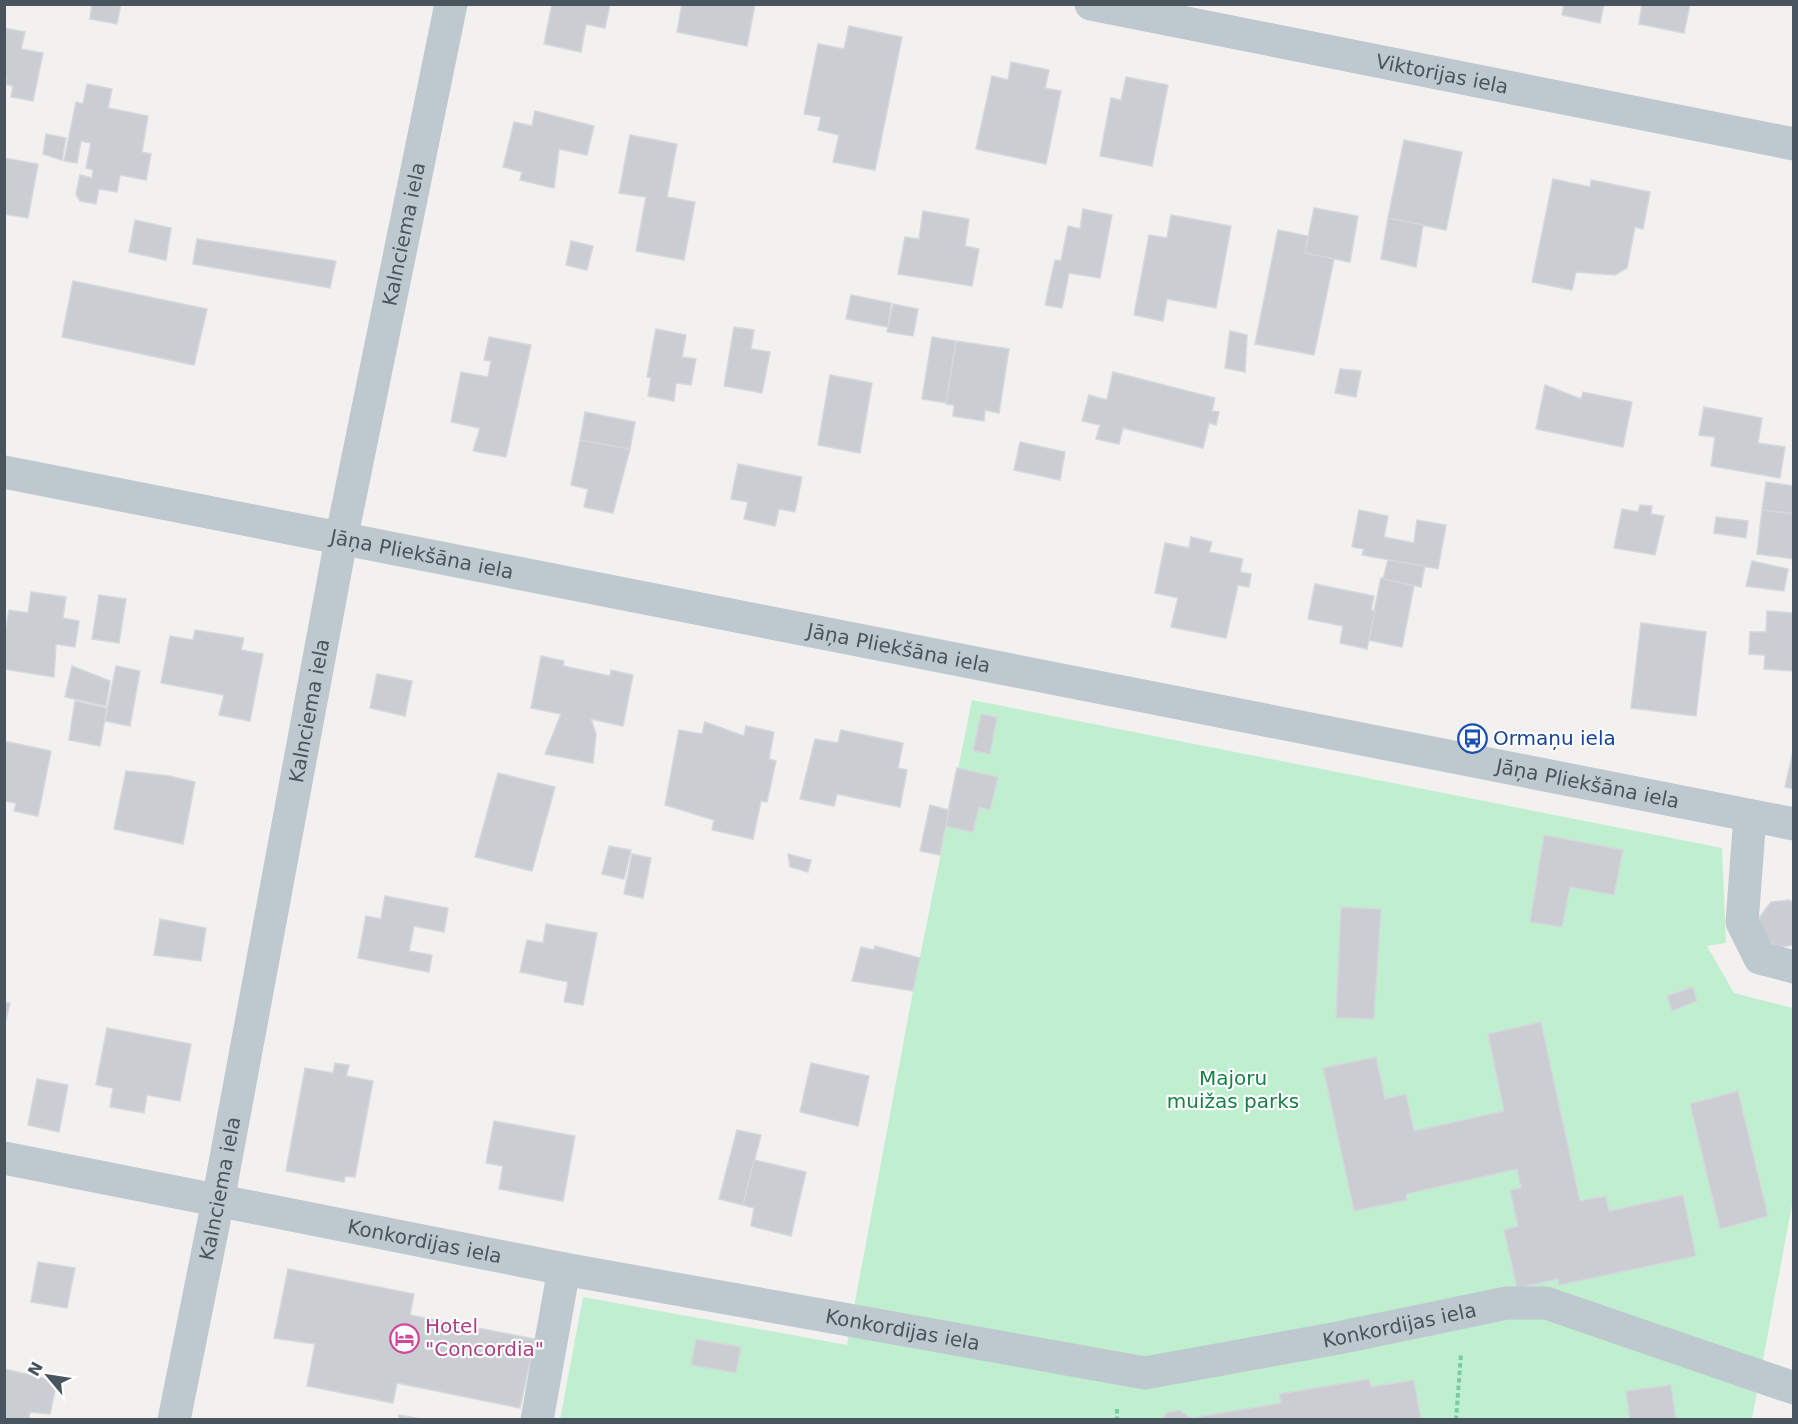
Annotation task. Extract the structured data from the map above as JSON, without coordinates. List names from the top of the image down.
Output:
{
  "streets": {
    "street": [
      "Viktorijas iela",
      "Kalnciema iela",
      "Jāņa Pliekšāna iela",
      "Konkordijas iela"
    ]
  },
  "crossings": [
    ["Kalnciema iela", "Jāņa Pliekšāna iela"],
    ["Kalnciema iela", "Konkordijas iela"]
  ],
  "parks": ["Majoru muižas parks"],
  "places": {
    "bus stop": ["Ormaņu iela"],
    "hotel": ["Hotel \"Concordia\""]
  },
  "north": "top left"
}
